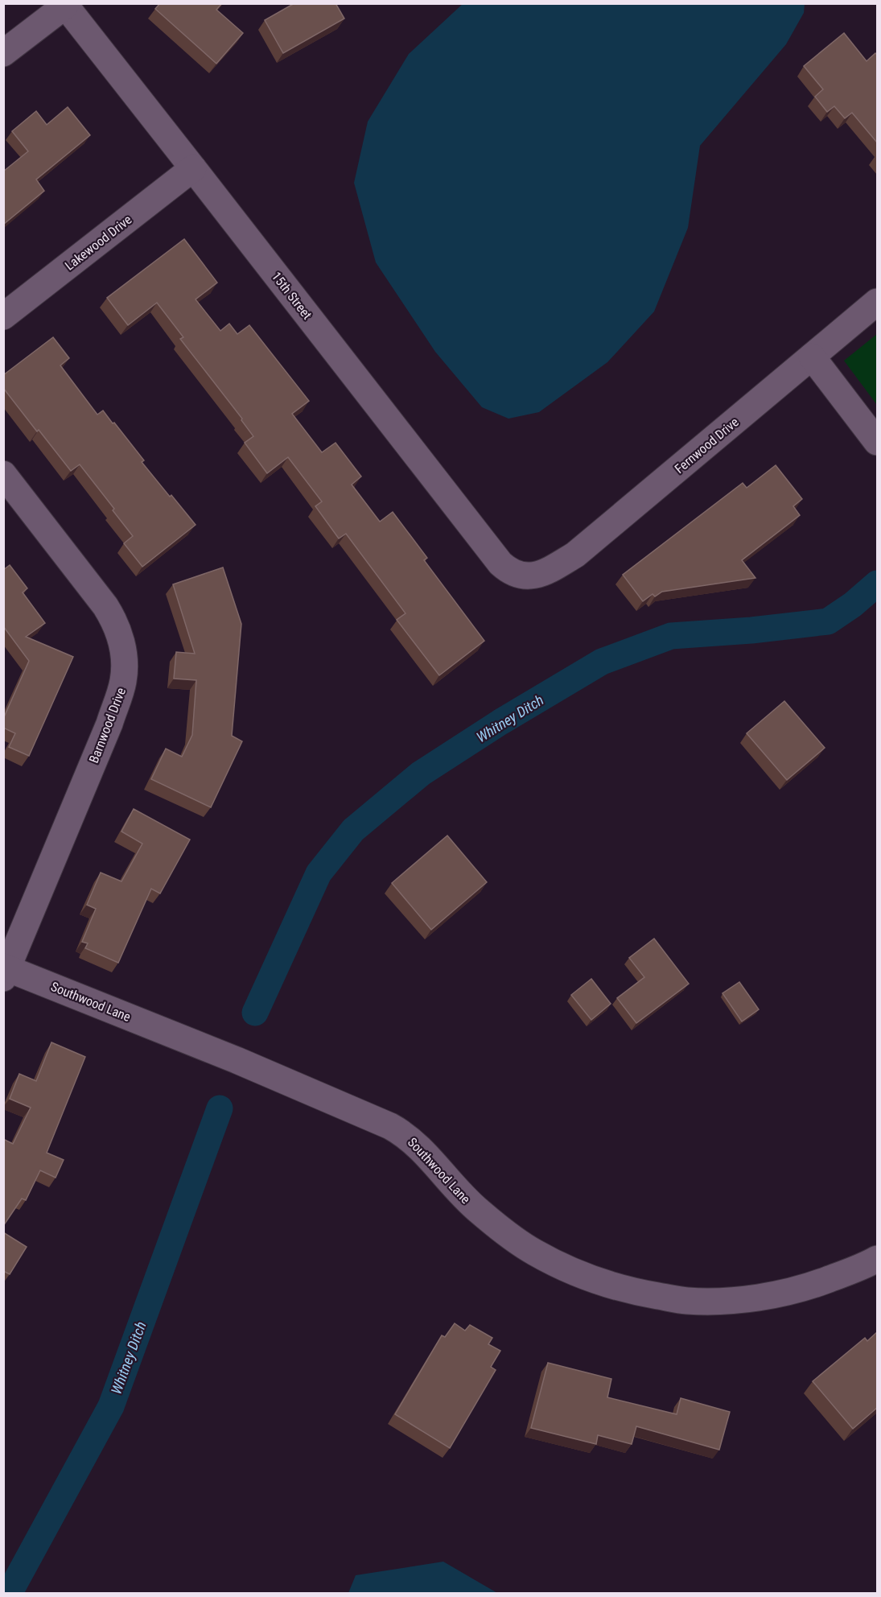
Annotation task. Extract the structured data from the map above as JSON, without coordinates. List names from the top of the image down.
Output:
{
  "streets": {
    "street": [
      "Lakewood Drive",
      "15th Street",
      "Fernwood Drive",
      "Barnwood Drive",
      "Southwood Lane"
    ]
  },
  "crossings": [
    ["Lakewood Drive", "15th Street"],
    ["15th Street", "Fernwood Drive"],
    ["Barnwood Drive", "Southwood Lane"]
  ],
  "water": ["Whitney Ditch"]
}
